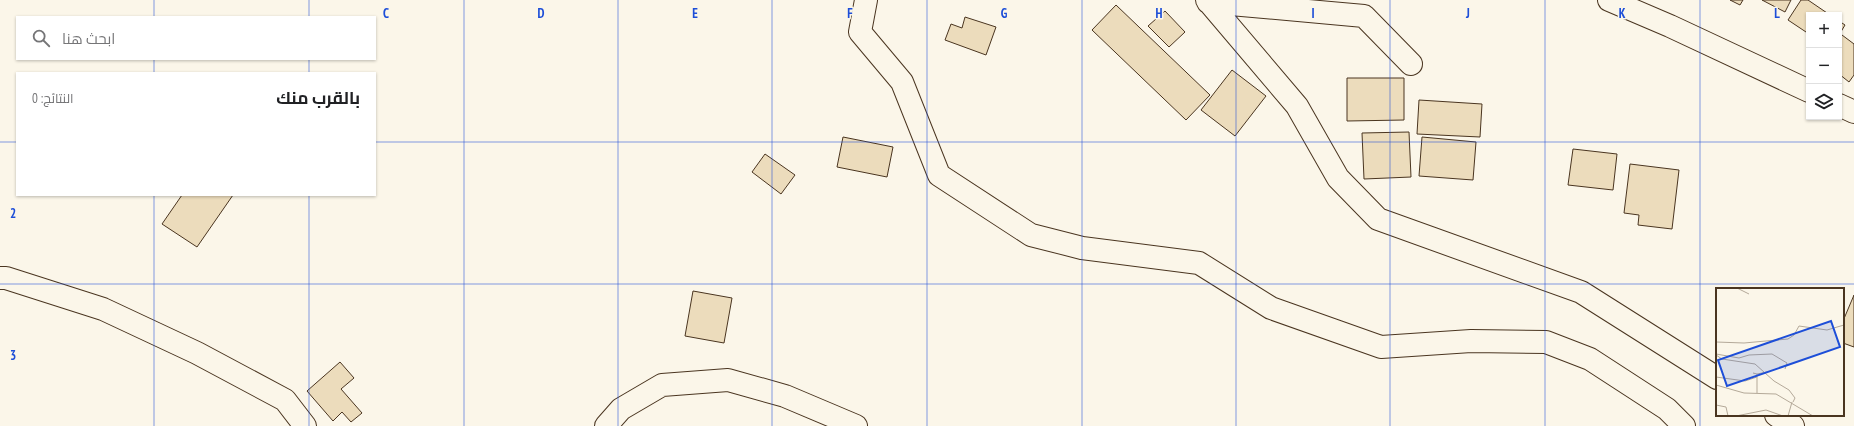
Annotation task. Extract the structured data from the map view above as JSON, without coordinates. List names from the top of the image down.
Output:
{
  "page": {
    "map_buttons": ["+", "−"],
    "search": "ابحث هنا",
    "heading": ["بالقرب منك", "النتائج: 0"]
  },
  "grid": {
    "columns": [
      "C",
      "D",
      "E",
      "F",
      "G",
      "H",
      "I",
      "J",
      "K",
      "L"
    ],
    "rows": ["2", "3"]
  }
}
